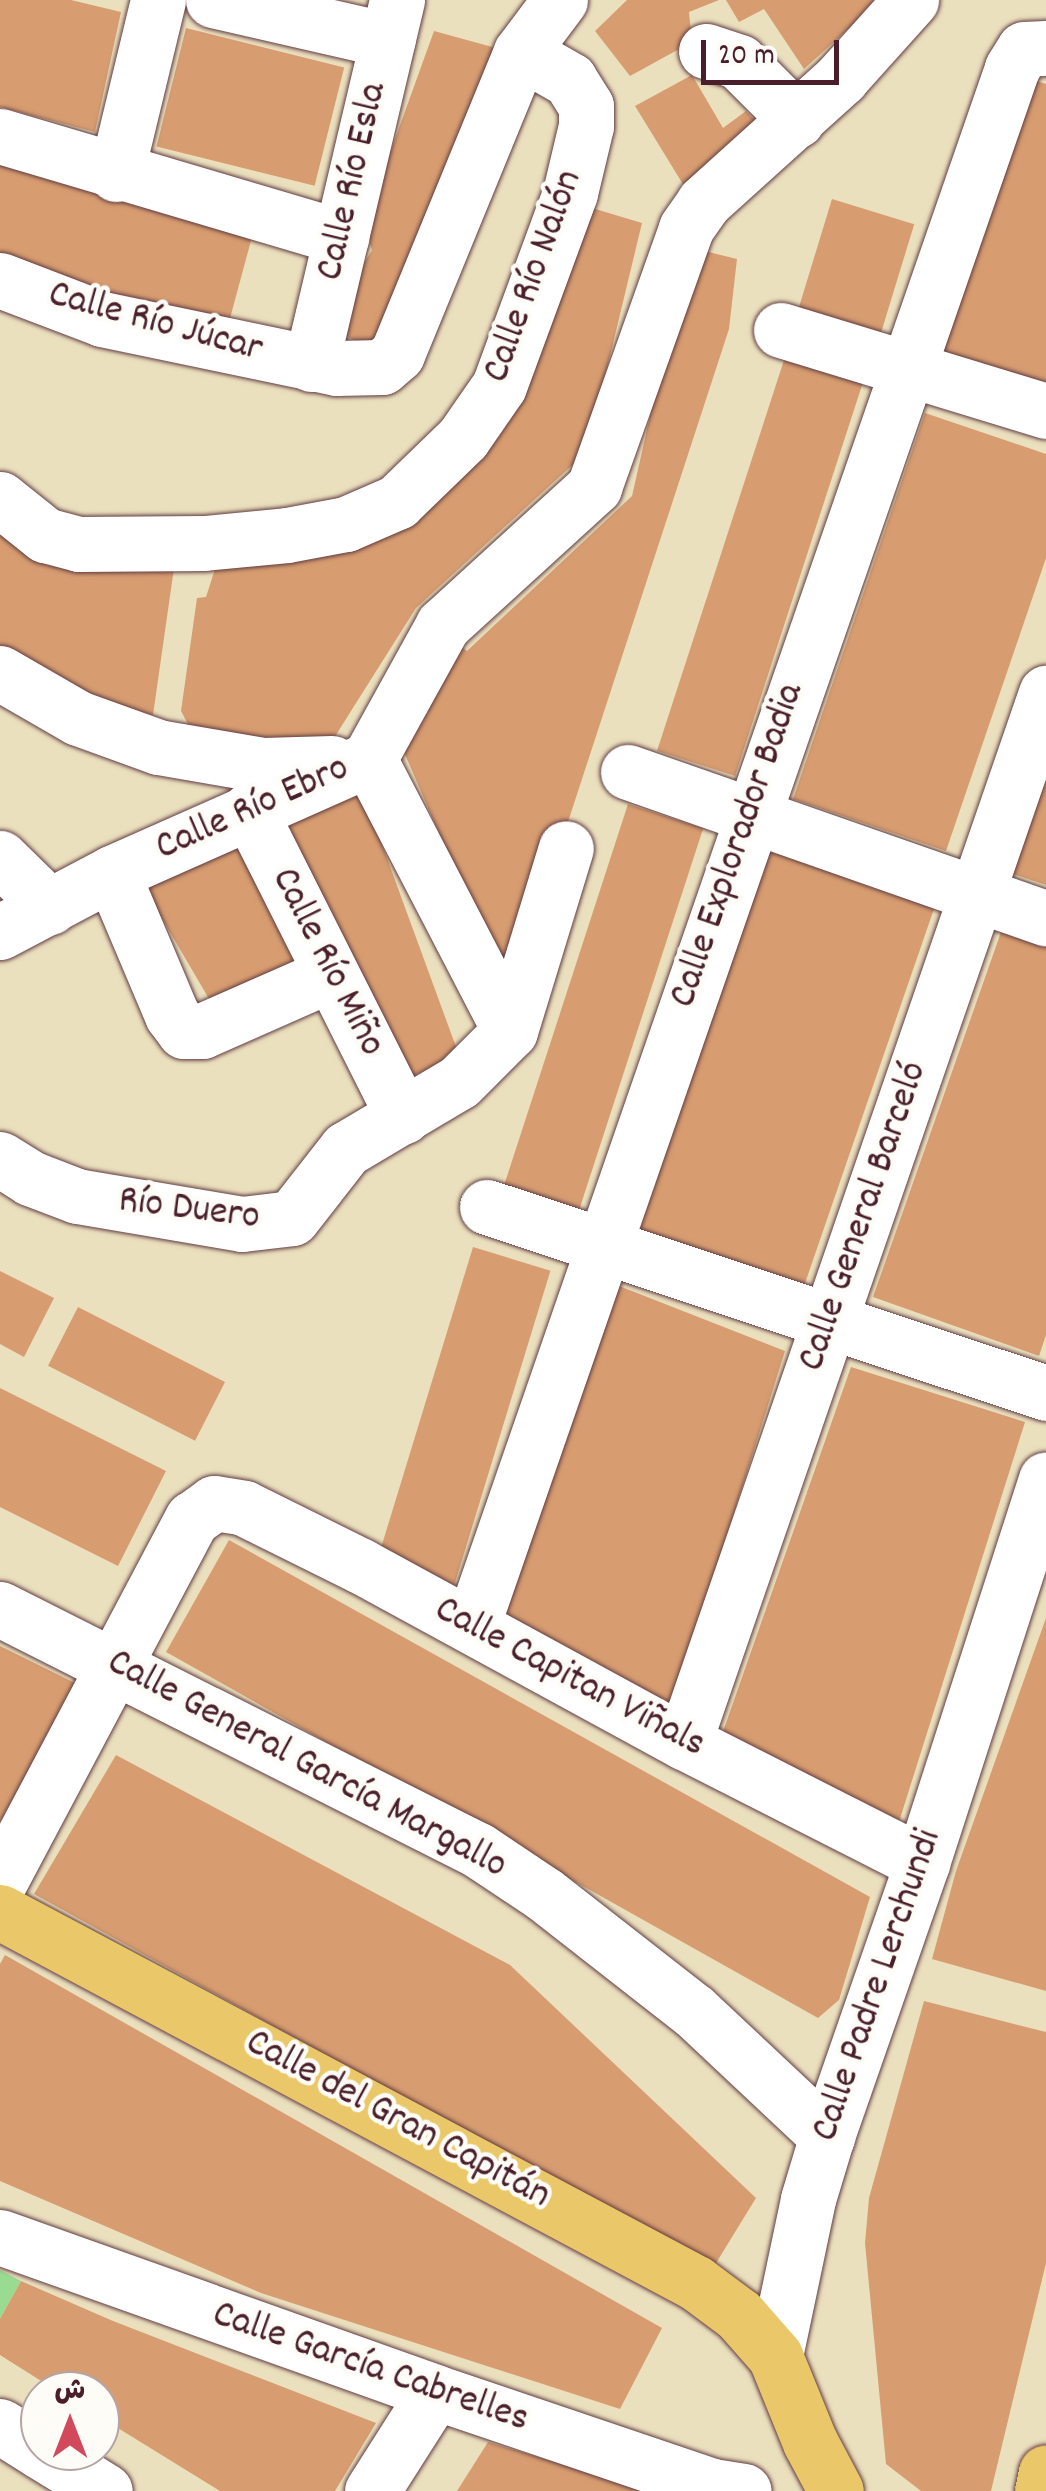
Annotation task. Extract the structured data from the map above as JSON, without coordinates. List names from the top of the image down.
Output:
{
  "streets": {
    "main road": ["Calle del Gran Capitán"],
    "street": [
      "Calle Río Esla",
      "Calle Río Nalón",
      "Calle Río Júcar",
      "Calle Río Ebro",
      "Calle Explorador Badia",
      "Calle Río Miño",
      "Río Duero",
      "Calle General Barceló",
      "Calle Capitan Viñals",
      "Calle General García Margallo",
      "Calle Padre Lerchundi",
      "Calle García Cabrelles"
    ]
  },
  "crossings": [
    ["Calle Río Esla", "Calle Río Júcar"],
    ["Calle Río Nalón", "Calle Río Júcar"],
    ["Calle Río Ebro", "Calle Río Miño"],
    ["Calle Explorador Badia", "Calle Capitan Viñals"],
    ["Calle Río Miño", "Río Duero"],
    ["Calle General Barceló", "Calle Capitan Viñals"],
    ["Calle Capitan Viñals", "Calle General García Margallo"],
    ["Calle Capitan Viñals", "Calle Padre Lerchundi"],
    ["Calle General García Margallo", "Calle Padre Lerchundi"],
    ["Calle Padre Lerchundi", "Calle del Gran Capitán"]
  ],
  "scale_bar": "20 m",
  "north": "top"
}
